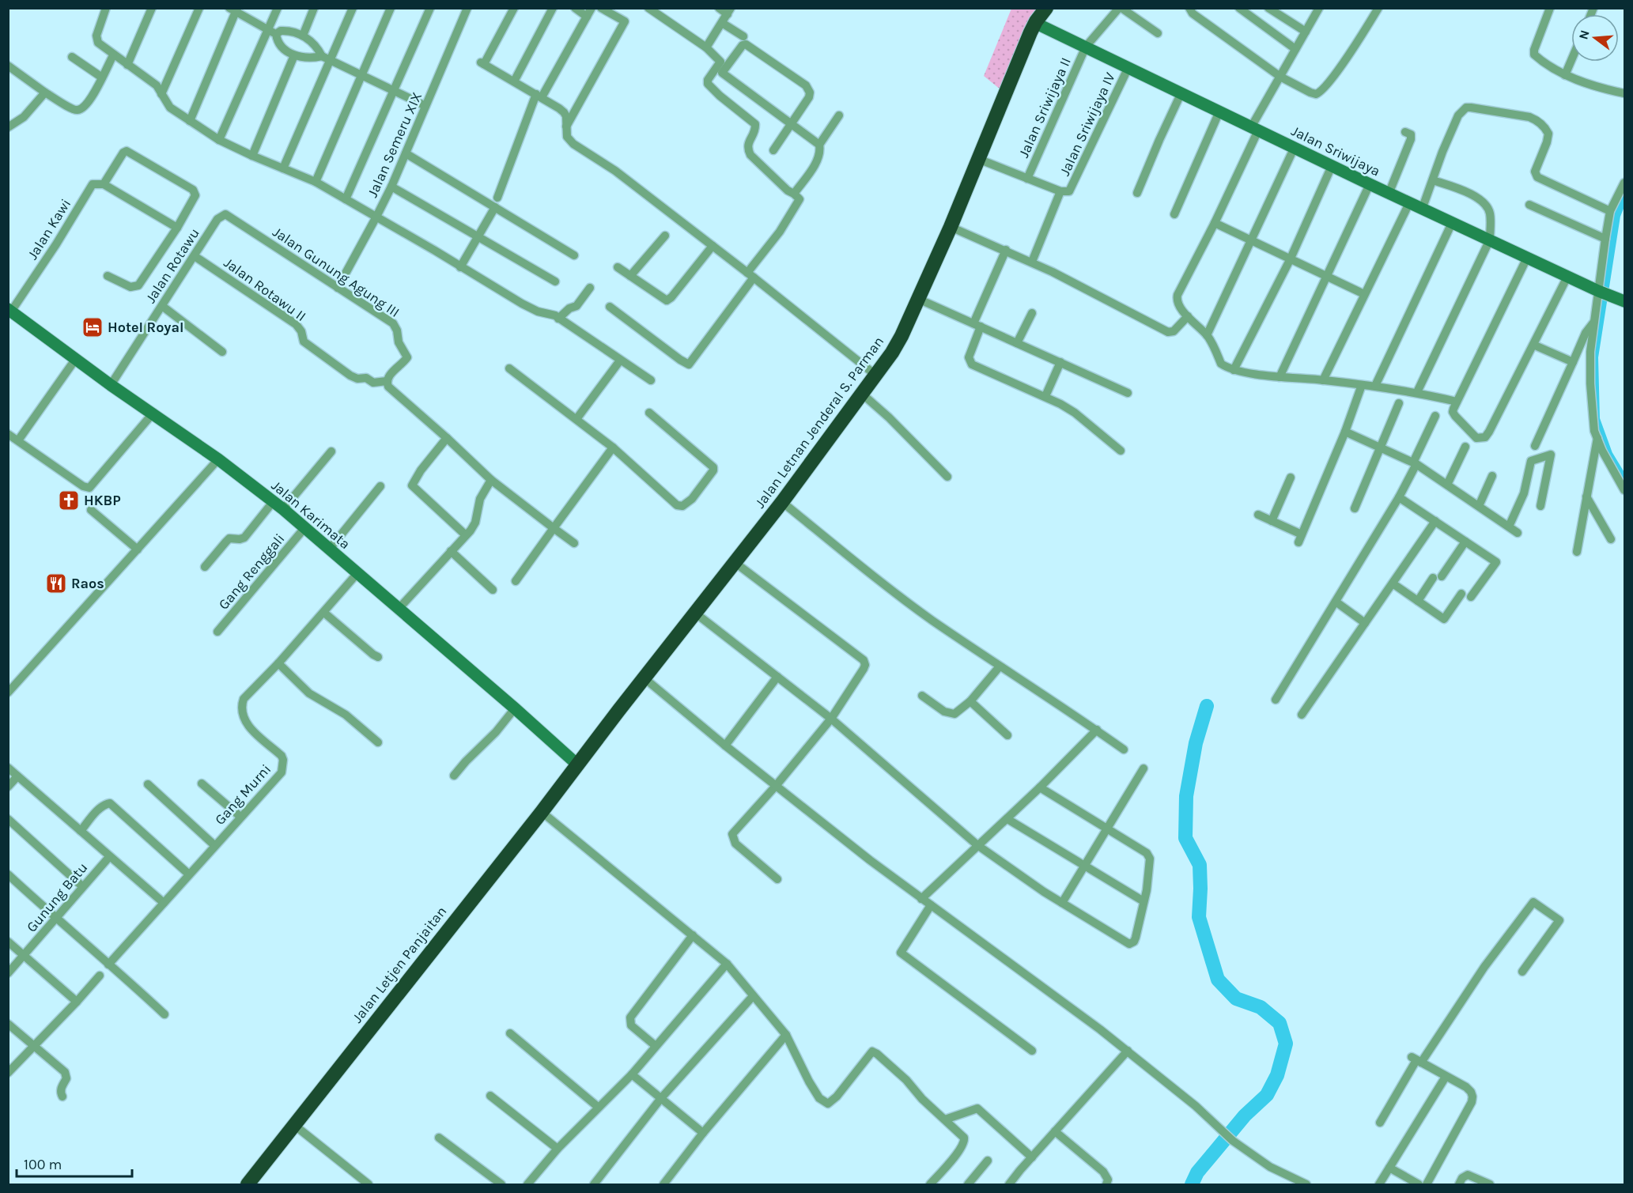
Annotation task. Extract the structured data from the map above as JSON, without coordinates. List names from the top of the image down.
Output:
{
  "streets": {
    "highway": ["Jalan Letnan Jenderal S. Parman", "Jalan Letjen Panjaitan"],
    "main road": ["Jalan Sriwijaya", "Jalan Karimata"],
    "street": [
      "Jalan Sriwijaya II",
      "Jalan Sriwijaya IV",
      "Jalan Semeru XIX",
      "Jalan Kawi",
      "Jalan Rotawu",
      "Jalan Gunung Agung III",
      "Jalan Rotawu II",
      "Gang Renggali",
      "Gang Murni",
      "Gunung Batu"
    ]
  },
  "crossings": [
    ["Jalan Sriwijaya II", "Jalan Sriwijaya"],
    ["Jalan Sriwijaya IV", "Jalan Sriwijaya"],
    ["Jalan Semeru XIX", "Jalan Gunung Agung III"],
    ["Jalan Sriwijaya", "Jalan Letnan Jenderal S. Parman"],
    ["Jalan Kawi", "Jalan Karimata"],
    ["Jalan Rotawu", "Jalan Gunung Agung III"],
    ["Jalan Rotawu", "Jalan Rotawu II"],
    ["Jalan Rotawu", "Jalan Karimata"],
    ["Jalan Gunung Agung III", "Jalan Rotawu II"],
    ["Jalan Letnan Jenderal S. Parman", "Jalan Karimata"],
    ["Jalan Letnan Jenderal S. Parman", "Jalan Letjen Panjaitan"],
    ["Jalan Karimata", "Gang Renggali"],
    ["Jalan Karimata", "Gang Murni"],
    ["Jalan Karimata", "Jalan Letjen Panjaitan"]
  ],
  "places": {
    "hotel": ["Hotel Royal"],
    "church": ["HKBP"],
    "restaurant": ["Raos"]
  },
  "scale_bar": "100 m",
  "north": "left"
}
